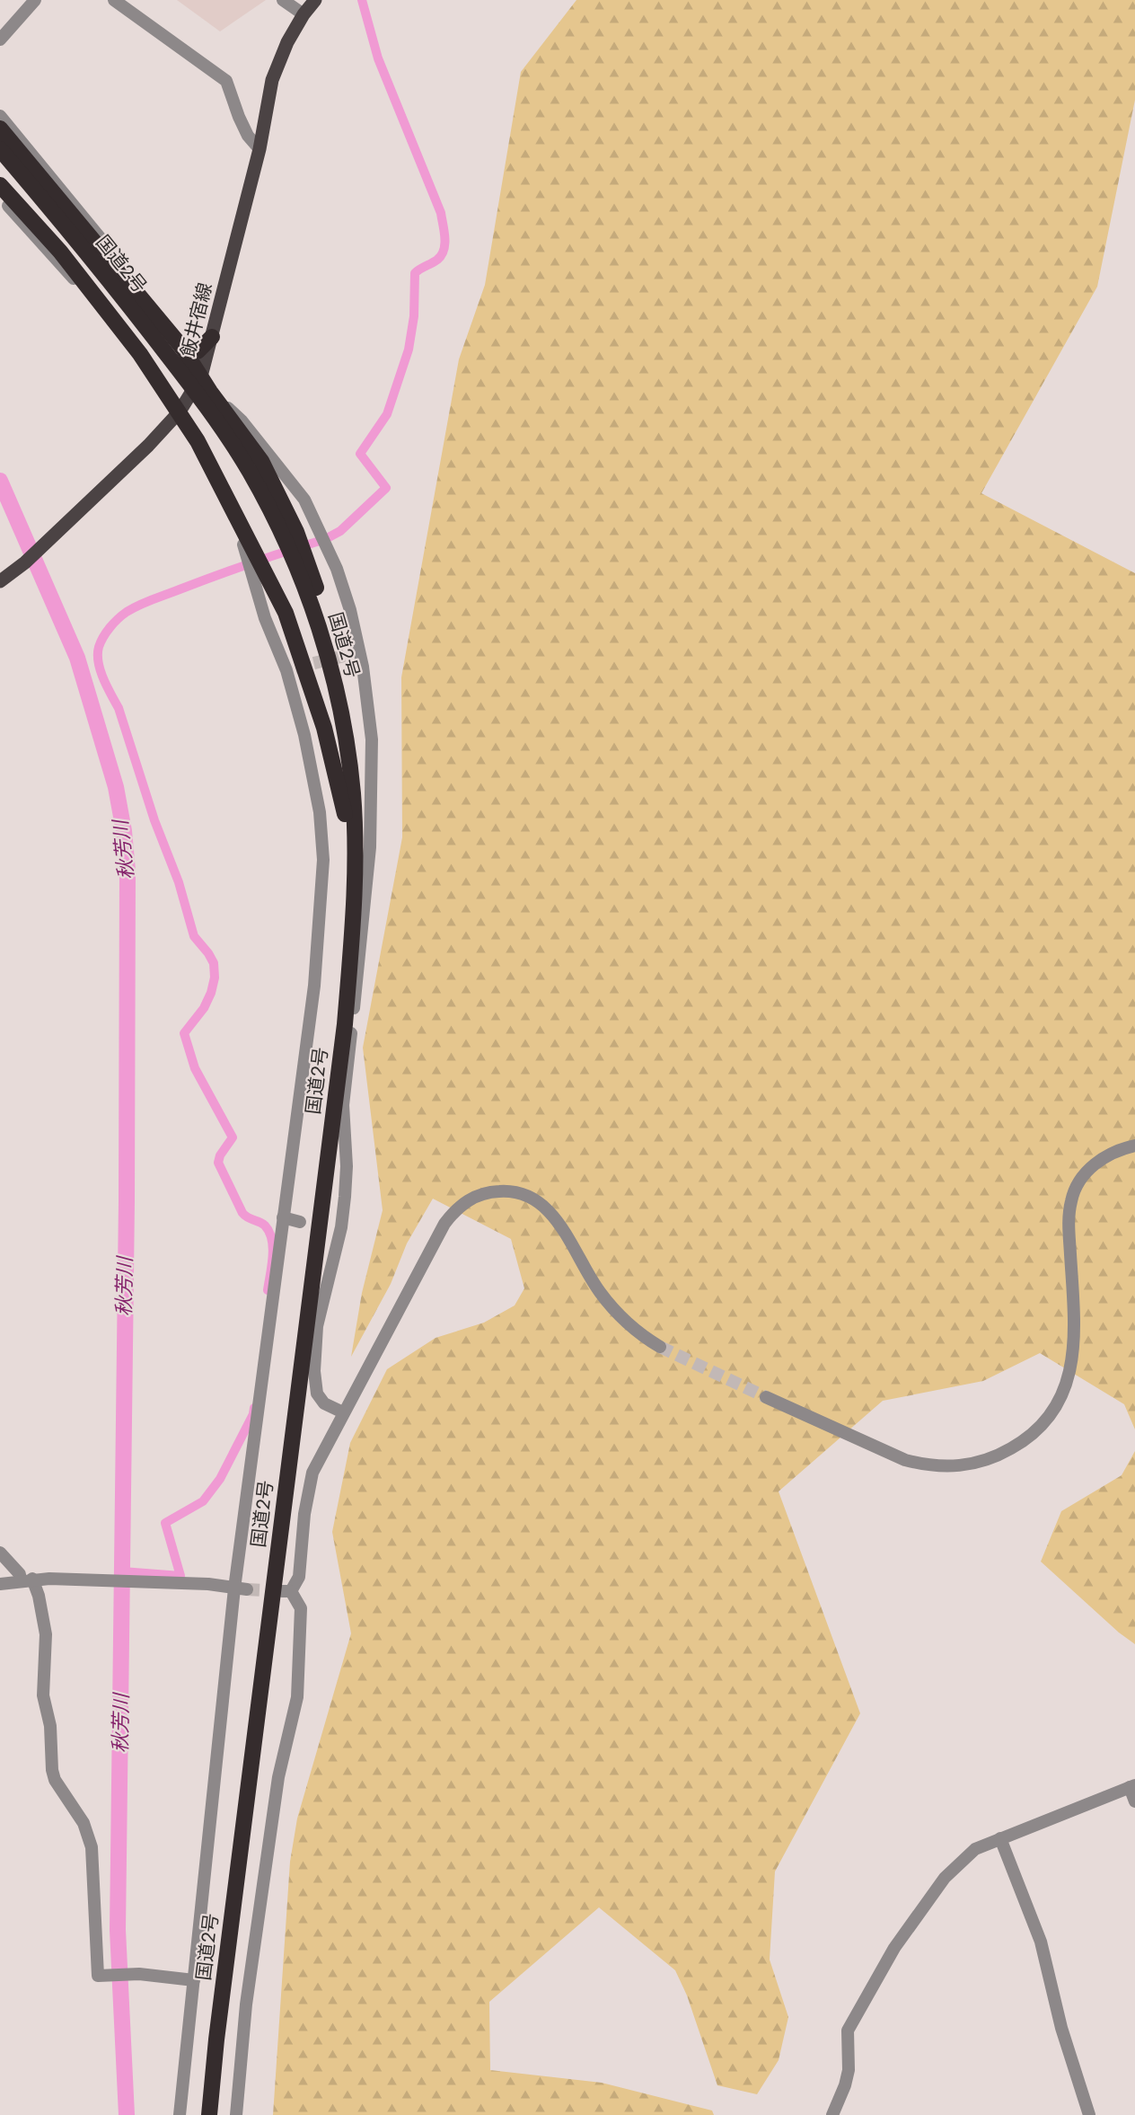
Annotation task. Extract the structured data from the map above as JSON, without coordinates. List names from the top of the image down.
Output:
{
  "streets": {
    "highway": ["国道2号"],
    "main road": ["飯井宿線"]
  },
  "water": ["秋芳川"]
}
